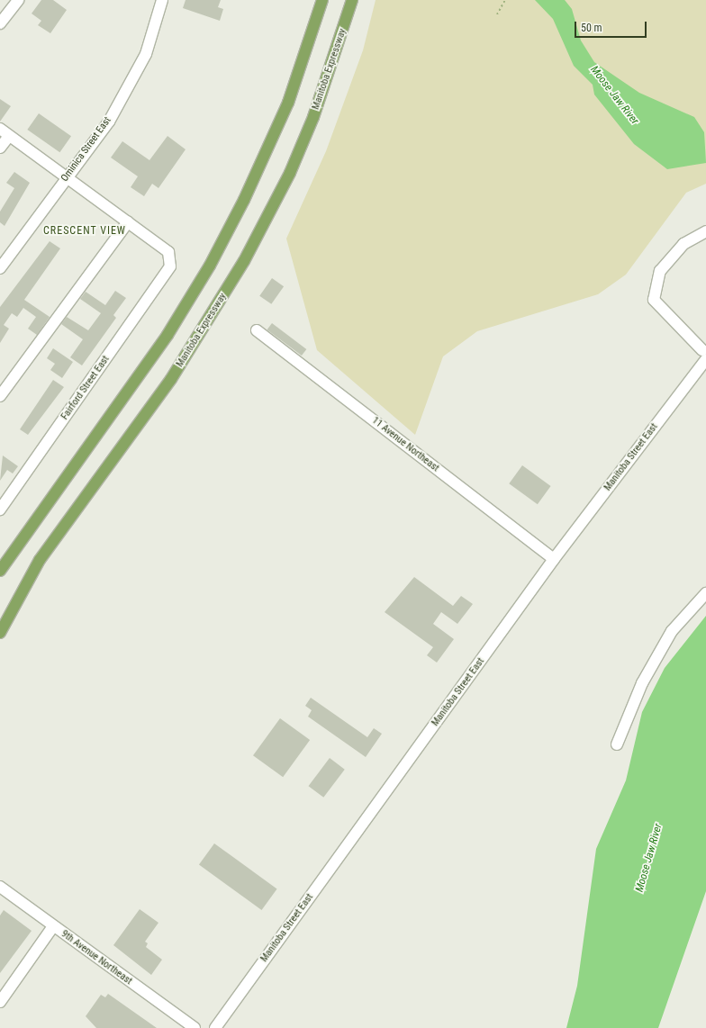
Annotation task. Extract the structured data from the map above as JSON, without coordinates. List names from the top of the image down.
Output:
{
  "streets": {
    "main road": ["Manitoba Expressway"],
    "street": [
      "Ominica Street East",
      "Fairford Street East",
      "11 Avenue Northeast",
      "Manitoba Street East",
      "9th Avenue Northeast"
    ]
  },
  "crossings": [
    ["11 Avenue Northeast", "Manitoba Street East"]
  ],
  "districts": ["CRESCENT VIEW"],
  "water": ["Moose Jaw River"],
  "scale_bar": "50 m"
}
